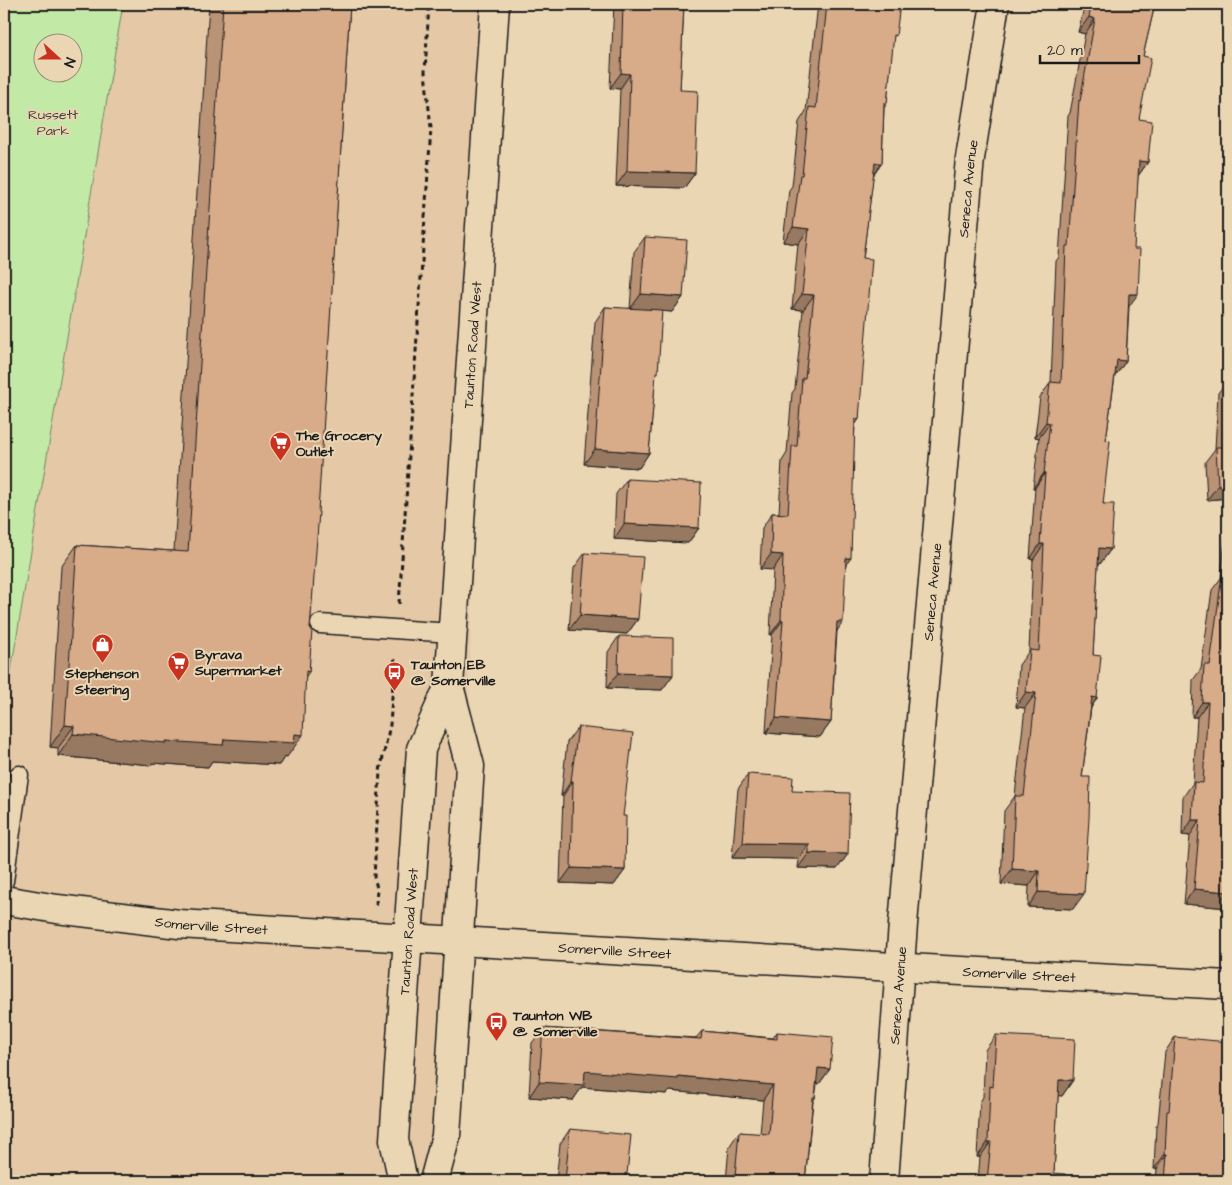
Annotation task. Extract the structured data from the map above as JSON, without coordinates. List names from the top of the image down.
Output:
{
  "streets": {
    "street": ["Seneca Avenue", "Taunton Road West", "Somerville Street"]
  },
  "crossings": [
    ["Seneca Avenue", "Somerville Street"],
    ["Taunton Road West", "Somerville Street"]
  ],
  "parks": ["Russett Park"],
  "places": {
    "supermarket": ["The Grocery Outlet", "Byrava Supermarket"],
    "shop": ["Stephenson Steering"],
    "bus stop": ["Taunton EB @ Somerville", "Taunton WB @ Somerville"]
  },
  "scale_bar": "20 m",
  "north": "right"
}
